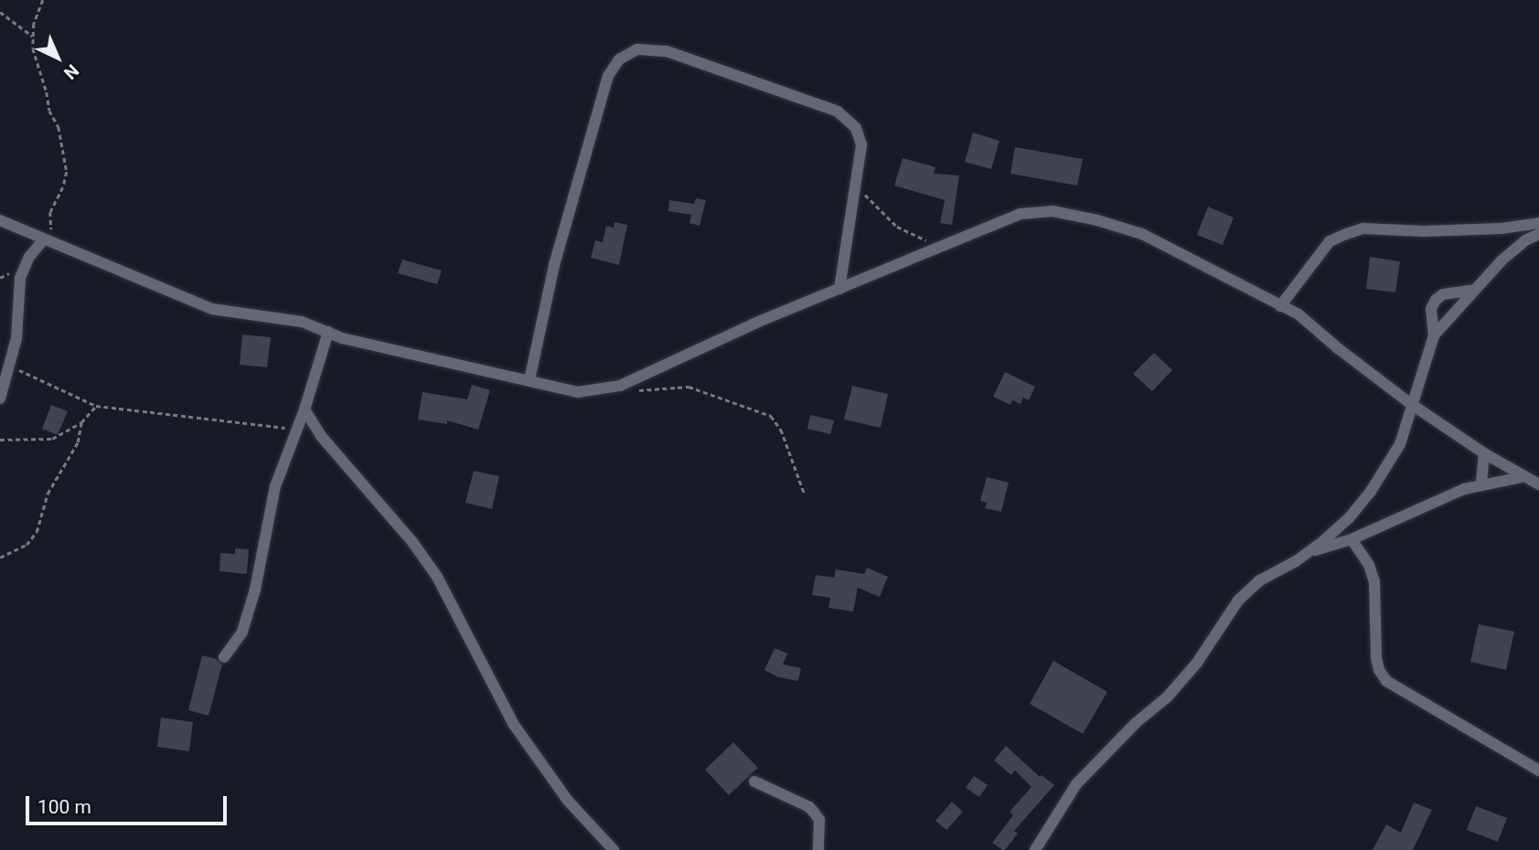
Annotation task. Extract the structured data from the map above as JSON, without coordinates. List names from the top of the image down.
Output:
{
  "scale_bar": "100 m",
  "north": "bottom right"
}
